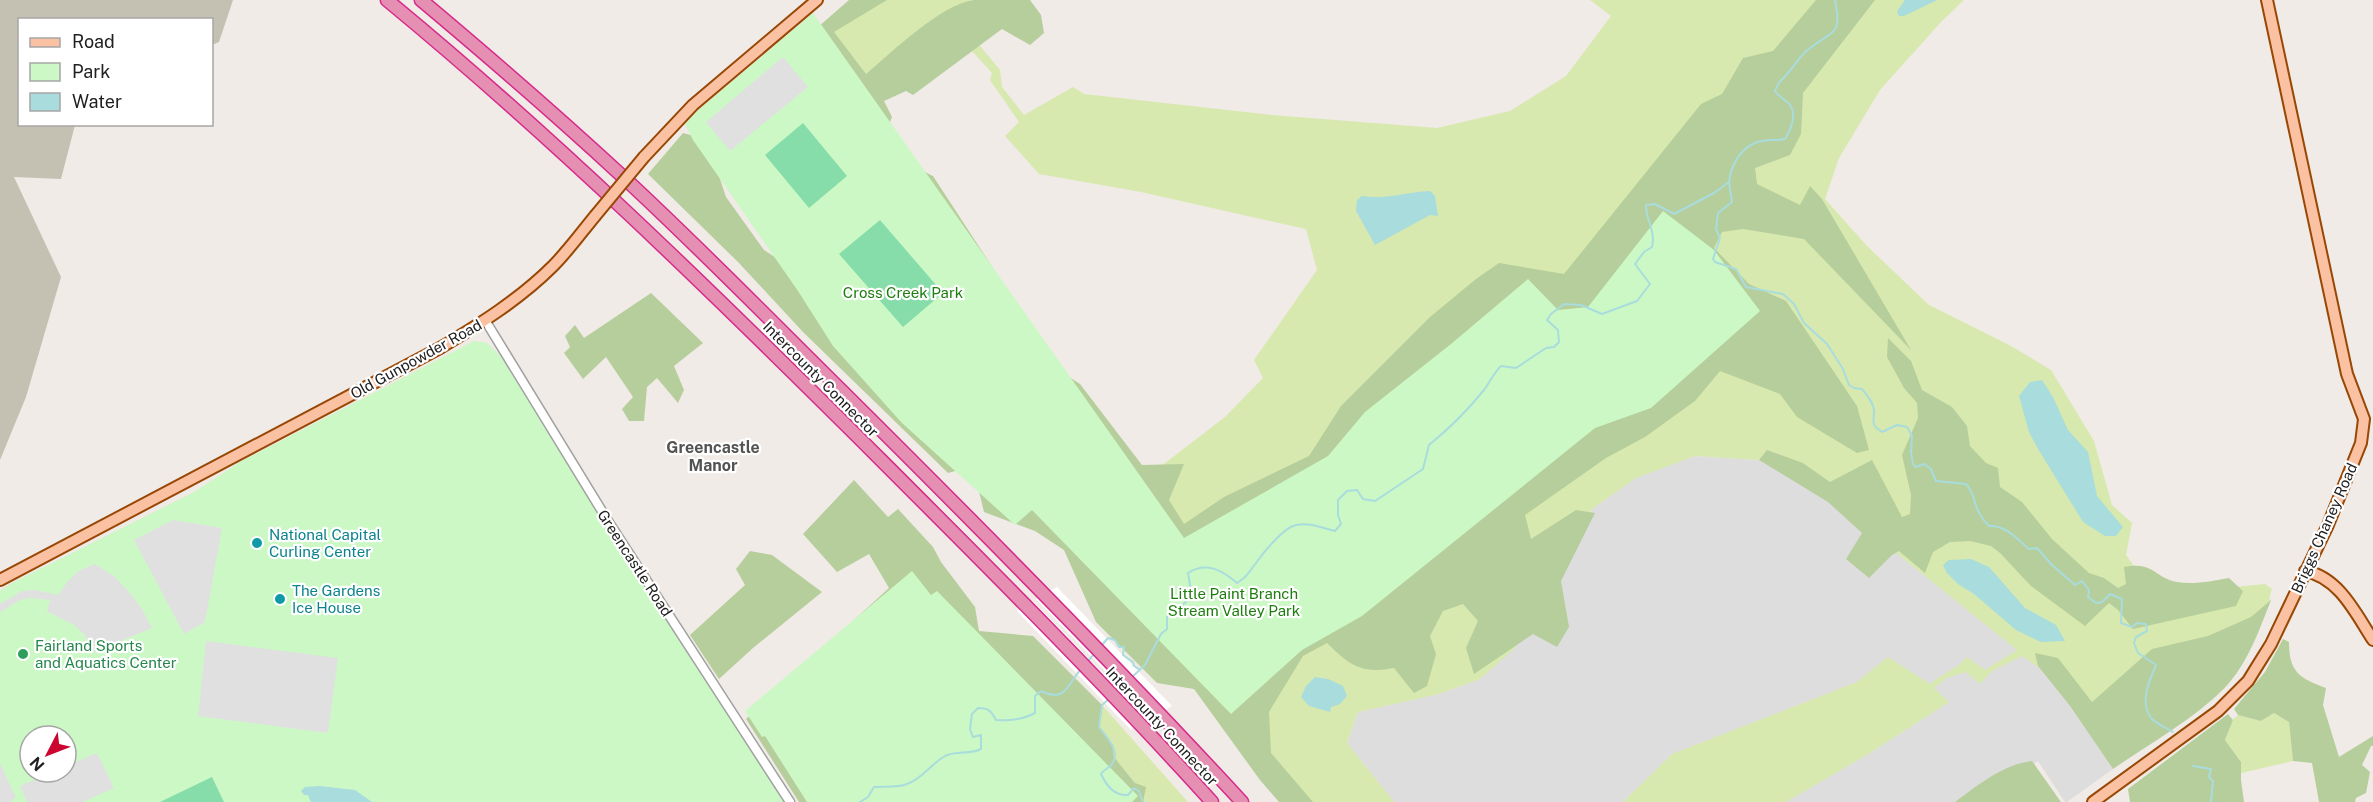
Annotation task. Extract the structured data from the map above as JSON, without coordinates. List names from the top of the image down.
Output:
{
  "streets": {
    "highway": ["Intercounty Connector"],
    "main road": ["Old Gunpowder Road", "Briggs Chaney Road"],
    "street": ["Greencastle Road"]
  },
  "crossings": [
    ["Old Gunpowder Road", "Greencastle Road"]
  ],
  "districts": ["Greencastle Manor"],
  "parks": ["Cross Creek Park", "Little Paint Branch Stream Valley Park"],
  "places": ["National Capital Curling Center", "The Gardens Ice House", "Fairland Sports and Aquatics Center"],
  "legend": ["Road", "Park", "Water"],
  "north": "bottom left"
}
